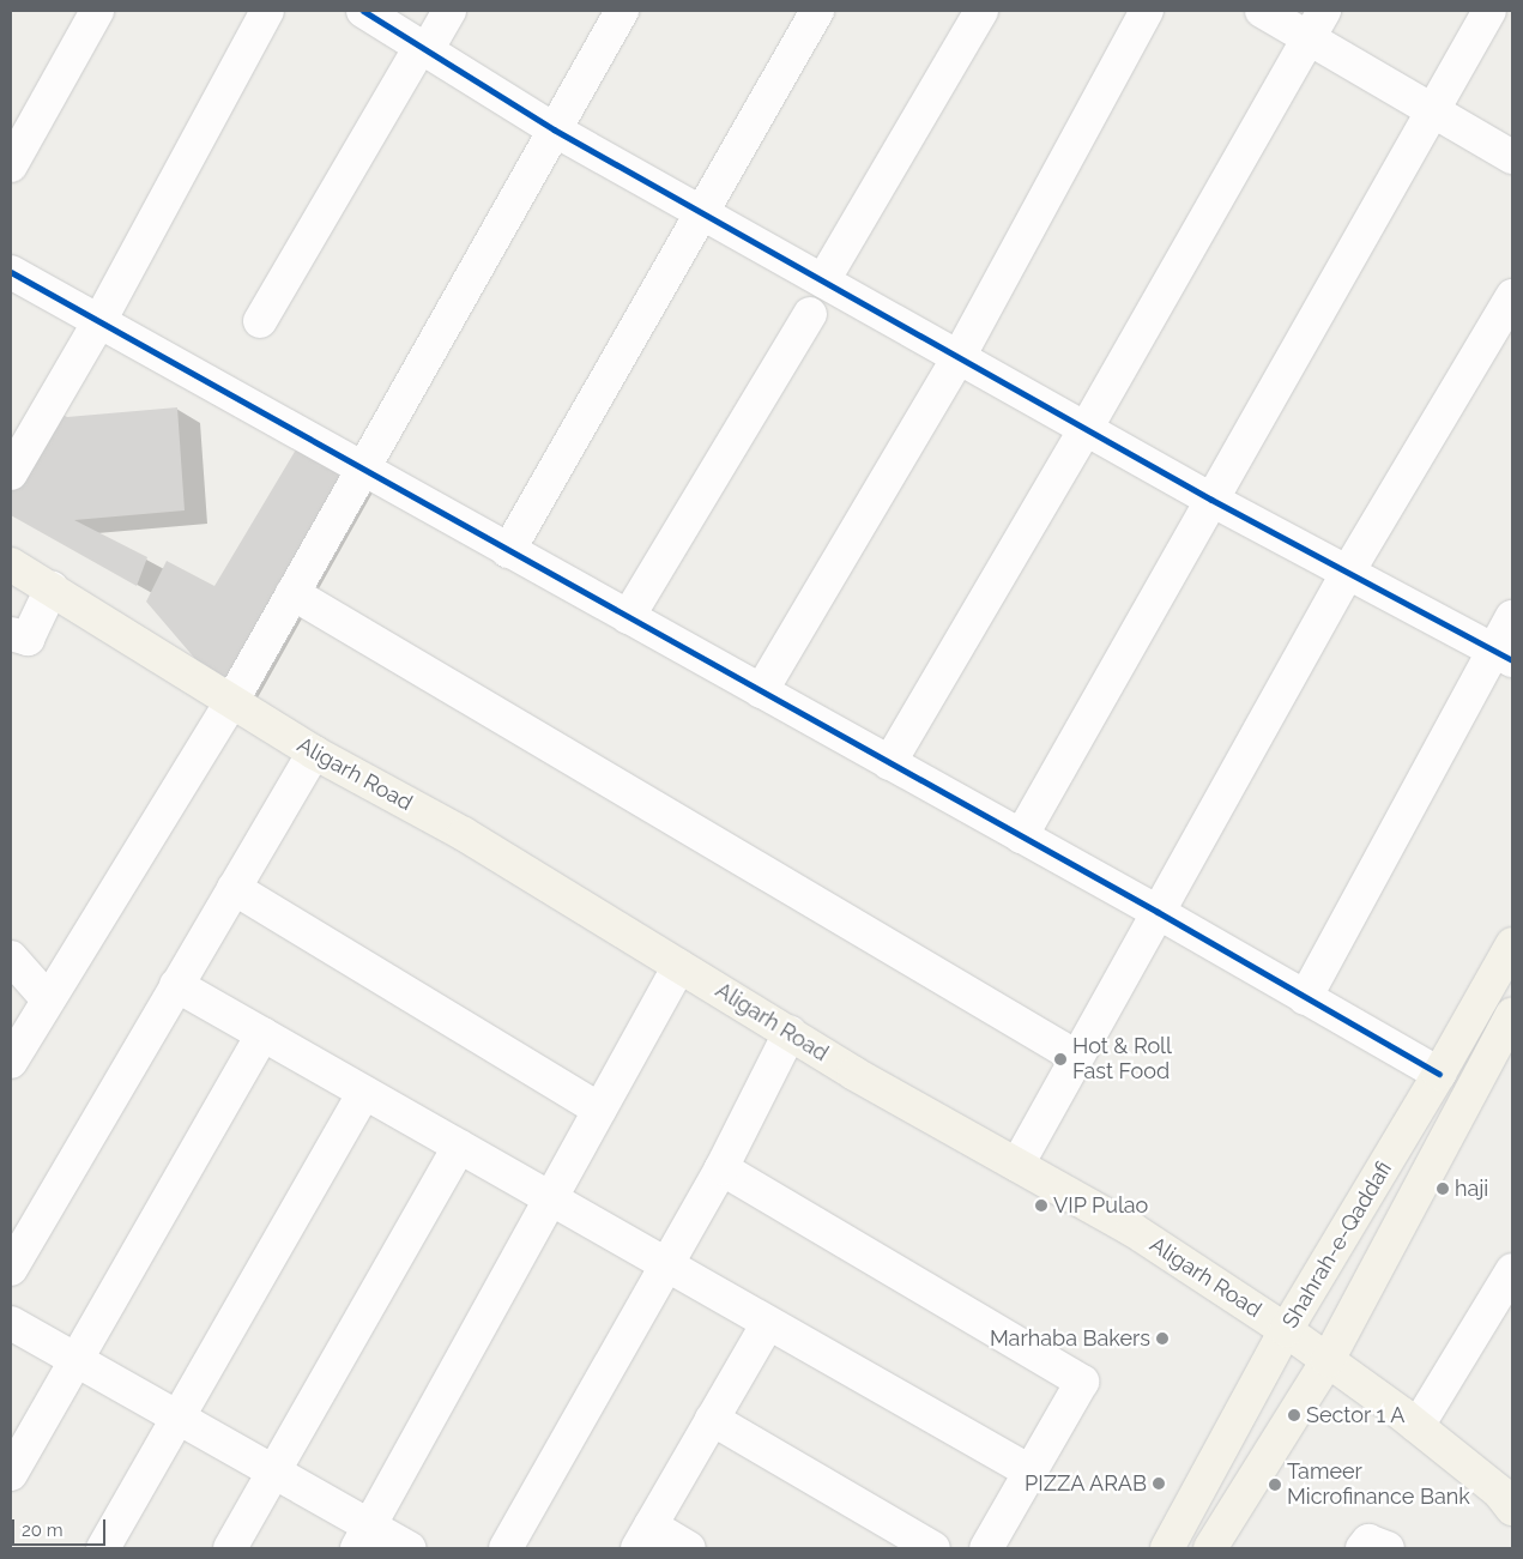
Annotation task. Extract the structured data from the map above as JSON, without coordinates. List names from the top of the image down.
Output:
{
  "streets": {
    "main road": ["Aligarh Road", "Shahrah-e-Qaddafi"]
  },
  "crossings": [
    ["Aligarh Road", "Shahrah-e-Qaddafi"]
  ],
  "places": [
    "Hot & Roll Fast Food",
    "haji",
    "VIP Pulao",
    "Marhaba Bakers",
    "Sector 1 A",
    "PIZZA ARAB",
    "Tameer Microfinance Bank"
  ],
  "scale_bar": "20 m"
}
